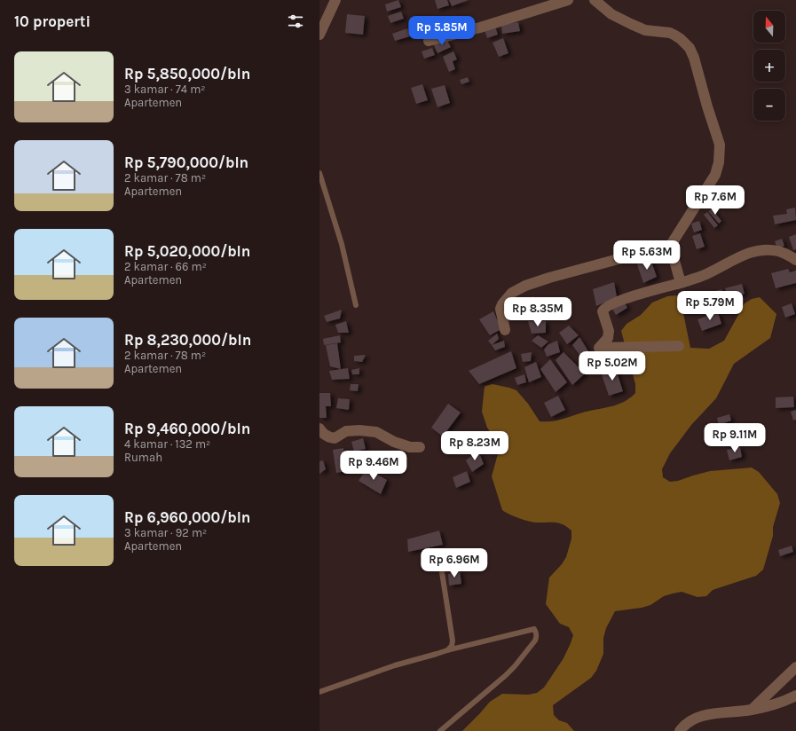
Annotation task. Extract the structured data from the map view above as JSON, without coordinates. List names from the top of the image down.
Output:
{
  "north": "top",
  "page": {
    "heading": "10 properti",
    "map_buttons": ["+", "−"],
    "price": [
      "Rp 5.85M",
      "Rp 7.6M",
      "Rp 5.63M",
      "Rp 5.79M",
      "Rp 8.35M",
      "Rp 5.02M",
      "Rp 9.11M",
      "Rp 8.23M",
      "Rp 9.46M",
      "Rp 6.96M"
    ],
    "list": [
      {
        "name": "Rp 5,850,000/bln",
        "note": "3 kamar · 74 m² · Apartemen"
      },
      {
        "name": "Rp 5,790,000/bln",
        "note": "2 kamar · 78 m² · Apartemen"
      },
      {
        "name": "Rp 5,020,000/bln",
        "note": "2 kamar · 66 m² · Apartemen"
      },
      {
        "name": "Rp 8,230,000/bln",
        "note": "2 kamar · 78 m² · Apartemen"
      },
      {
        "name": "Rp 9,460,000/bln",
        "note": "4 kamar · 132 m² · Rumah"
      },
      {
        "name": "Rp 6,960,000/bln",
        "note": "3 kamar · 92 m² · Apartemen"
      }
    ]
  }
}
